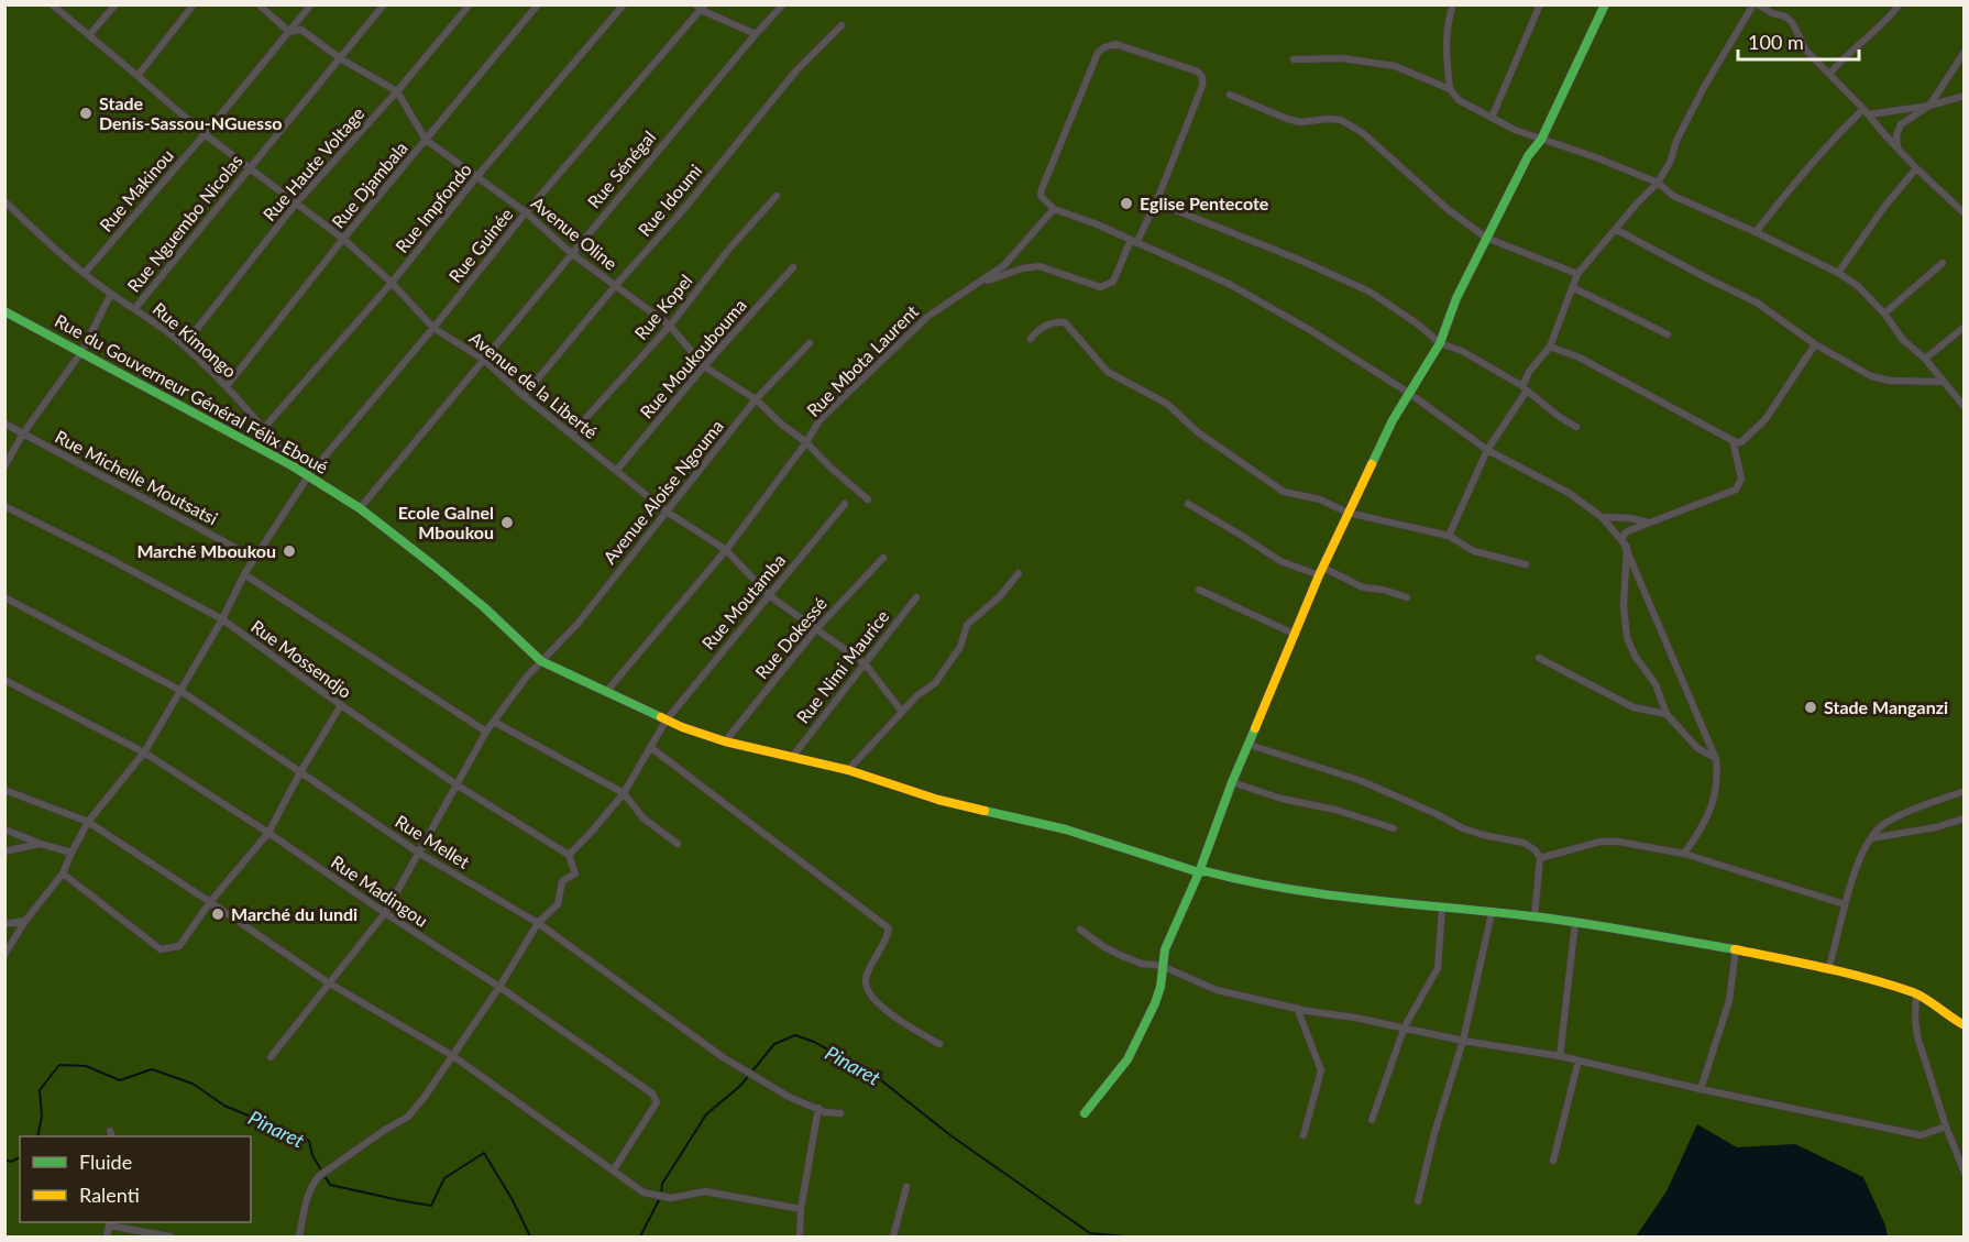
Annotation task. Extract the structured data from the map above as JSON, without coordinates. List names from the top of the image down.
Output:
{
  "streets": {
    "main road": ["Rue du Gouverneur Général Félix Eboué"],
    "street": [
      "Rue Haute Voltage",
      "Rue Sénégal",
      "Rue Djambala",
      "Rue Makinou",
      "Rue Idoumi",
      "Rue Impfondo",
      "Rue Nguembo Nicolas",
      "Avenue Oline",
      "Rue Guinée",
      "Rue Kopel",
      "Rue Kimongo",
      "Rue Moukoubouma",
      "Rue Mbota Laurent",
      "Avenue de la Liberté",
      "Rue Michelle Moutsatsi",
      "Avenue Aloise Ngouma",
      "Rue Moutamba",
      "Rue Dokessé",
      "Rue Mossendjo",
      "Rue Nimi Maurice",
      "Rue Mellet",
      "Rue Madingou"
    ]
  },
  "crossings": [
    ["Rue Haute Voltage", "Avenue Oline"],
    ["Rue Haute Voltage", "Rue Kimongo"],
    ["Rue Haute Voltage", "Avenue de la Liberté"],
    ["Rue Sénégal", "Avenue Oline"],
    ["Rue Sénégal", "Avenue de la Liberté"],
    ["Rue Sénégal", "Rue du Gouverneur Général Félix Eboué"],
    ["Rue Djambala", "Avenue Oline"],
    ["Rue Djambala", "Rue Kimongo"],
    ["Rue Djambala", "Avenue de la Liberté"],
    ["Rue Makinou", "Avenue Oline"],
    ["Rue Makinou", "Rue Kimongo"],
    ["Rue Makinou", "Avenue de la Liberté"],
    ["Rue Idoumi", "Avenue Oline"],
    ["Rue Idoumi", "Avenue de la Liberté"],
    ["Rue Impfondo", "Avenue Oline"],
    ["Rue Impfondo", "Rue Kimongo"],
    ["Rue Impfondo", "Avenue de la Liberté"],
    ["Rue Nguembo Nicolas", "Avenue Oline"],
    ["Rue Nguembo Nicolas", "Rue Kimongo"],
    ["Rue Nguembo Nicolas", "Avenue de la Liberté"],
    ["Avenue Oline", "Rue Guinée"],
    ["Avenue Oline", "Rue Kopel"],
    ["Avenue Oline", "Rue Moukoubouma"],
    ["Avenue Oline", "Rue Mbota Laurent"],
    ["Avenue Oline", "Avenue Aloise Ngouma"],
    ["Rue Guinée", "Avenue de la Liberté"],
    ["Rue Guinée", "Rue du Gouverneur Général Félix Eboué"],
    ["Rue Guinée", "Rue Michelle Moutsatsi"],
    ["Rue Guinée", "Rue Mossendjo"],
    ["Rue Guinée", "Rue Mellet"],
    ["Rue Guinée", "Rue Madingou"],
    ["Rue Kopel", "Avenue de la Liberté"],
    ["Rue Kimongo", "Rue du Gouverneur Général Félix Eboué"],
    ["Rue Moukoubouma", "Avenue de la Liberté"],
    ["Rue Mbota Laurent", "Avenue de la Liberté"],
    ["Rue Mbota Laurent", "Rue du Gouverneur Général Félix Eboué"],
    ["Avenue de la Liberté", "Avenue Aloise Ngouma"],
    ["Avenue de la Liberté", "Rue Moutamba"],
    ["Avenue de la Liberté", "Rue Dokessé"],
    ["Avenue de la Liberté", "Rue Nimi Maurice"],
    ["Rue du Gouverneur Général Félix Eboué", "Avenue Aloise Ngouma"],
    ["Rue du Gouverneur Général Félix Eboué", "Rue Moutamba"],
    ["Rue du Gouverneur Général Félix Eboué", "Rue Dokessé"],
    ["Rue du Gouverneur Général Félix Eboué", "Rue Nimi Maurice"],
    ["Avenue Aloise Ngouma", "Rue Mossendjo"],
    ["Avenue Aloise Ngouma", "Rue Mellet"],
    ["Avenue Aloise Ngouma", "Rue Madingou"],
    ["Rue Moutamba", "Rue Mossendjo"]
  ],
  "water": ["Pinaret"],
  "places": [
    "Stade Denis-Sassou-NGuesso",
    "Eglise Pentecote",
    "Ecole Galnel Mboukou",
    "Marché Mboukou",
    "Stade Manganzi",
    "Marché du lundi"
  ],
  "legend": ["Fluide", "Ralenti"],
  "scale_bar": "100 m"
}
